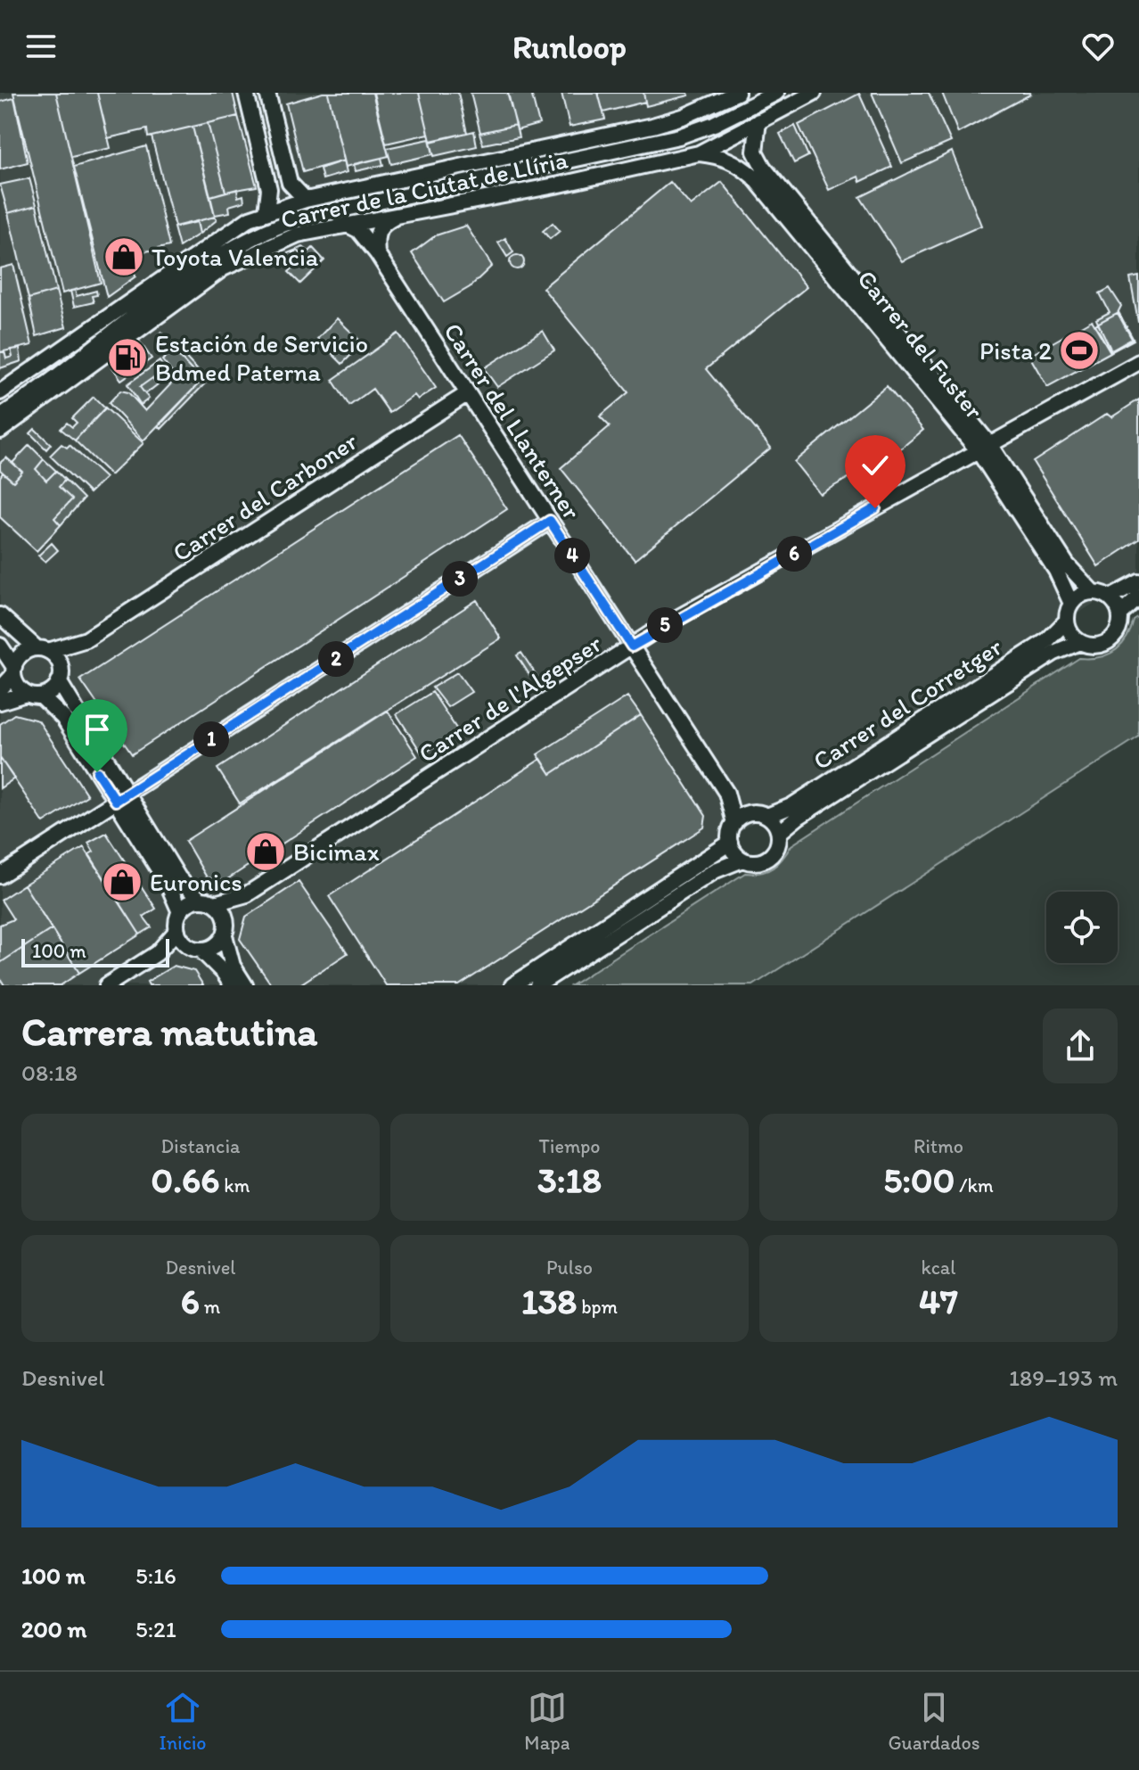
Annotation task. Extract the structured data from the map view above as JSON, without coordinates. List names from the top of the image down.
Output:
{
  "streets": {
    "street": [
      "Carrer de la Ciutat de Llíria",
      "Carrer del Fuster",
      "Carrer del Llanterner",
      "Carrer del Carboner",
      "Carrer de l'Algepser",
      "Carrer del Corretger"
    ]
  },
  "crossings": [
    ["Carrer de la Ciutat de Llíria", "Carrer del Fuster"],
    ["Carrer de la Ciutat de Llíria", "Carrer del Llanterner"],
    ["Carrer del Fuster", "Carrer de l'Algepser"],
    ["Carrer del Fuster", "Carrer del Corretger"],
    ["Carrer del Llanterner", "Carrer del Carboner"],
    ["Carrer del Llanterner", "Carrer de l'Algepser"],
    ["Carrer del Llanterner", "Carrer del Corretger"]
  ],
  "places": {
    "shop": ["Toyota Valencia", "Bicimax", "Euronics"],
    "sports": ["Pista 2"],
    "fuel station": ["Estación de Servicio Bdmed Paterna"]
  },
  "scale_bar": "100 m",
  "page": {
    "header": "Runloop",
    "pins": [
      "6",
      "4",
      "3",
      "5",
      "2",
      "1"
    ],
    "scale": "100 m",
    "heading": ["Carrera matutina", "08:18"],
    "stats": [
      ["Distancia", "0.66 km"],
      ["Tiempo", "3:18"],
      ["Ritmo", "5:00 /km"],
      ["Desnivel", "6 m"],
      ["Pulso", "138 bpm"],
      ["kcal", "47"]
    ],
    "chart": ["Desnivel", "189–193 m"],
    "list": [
      {
        "name": "100 m",
        "note": "5:16"
      },
      {
        "name": "200 m",
        "note": "5:21"
      }
    ],
    "tabs": ["Inicio", "Mapa", "Guardados"]
  }
}
